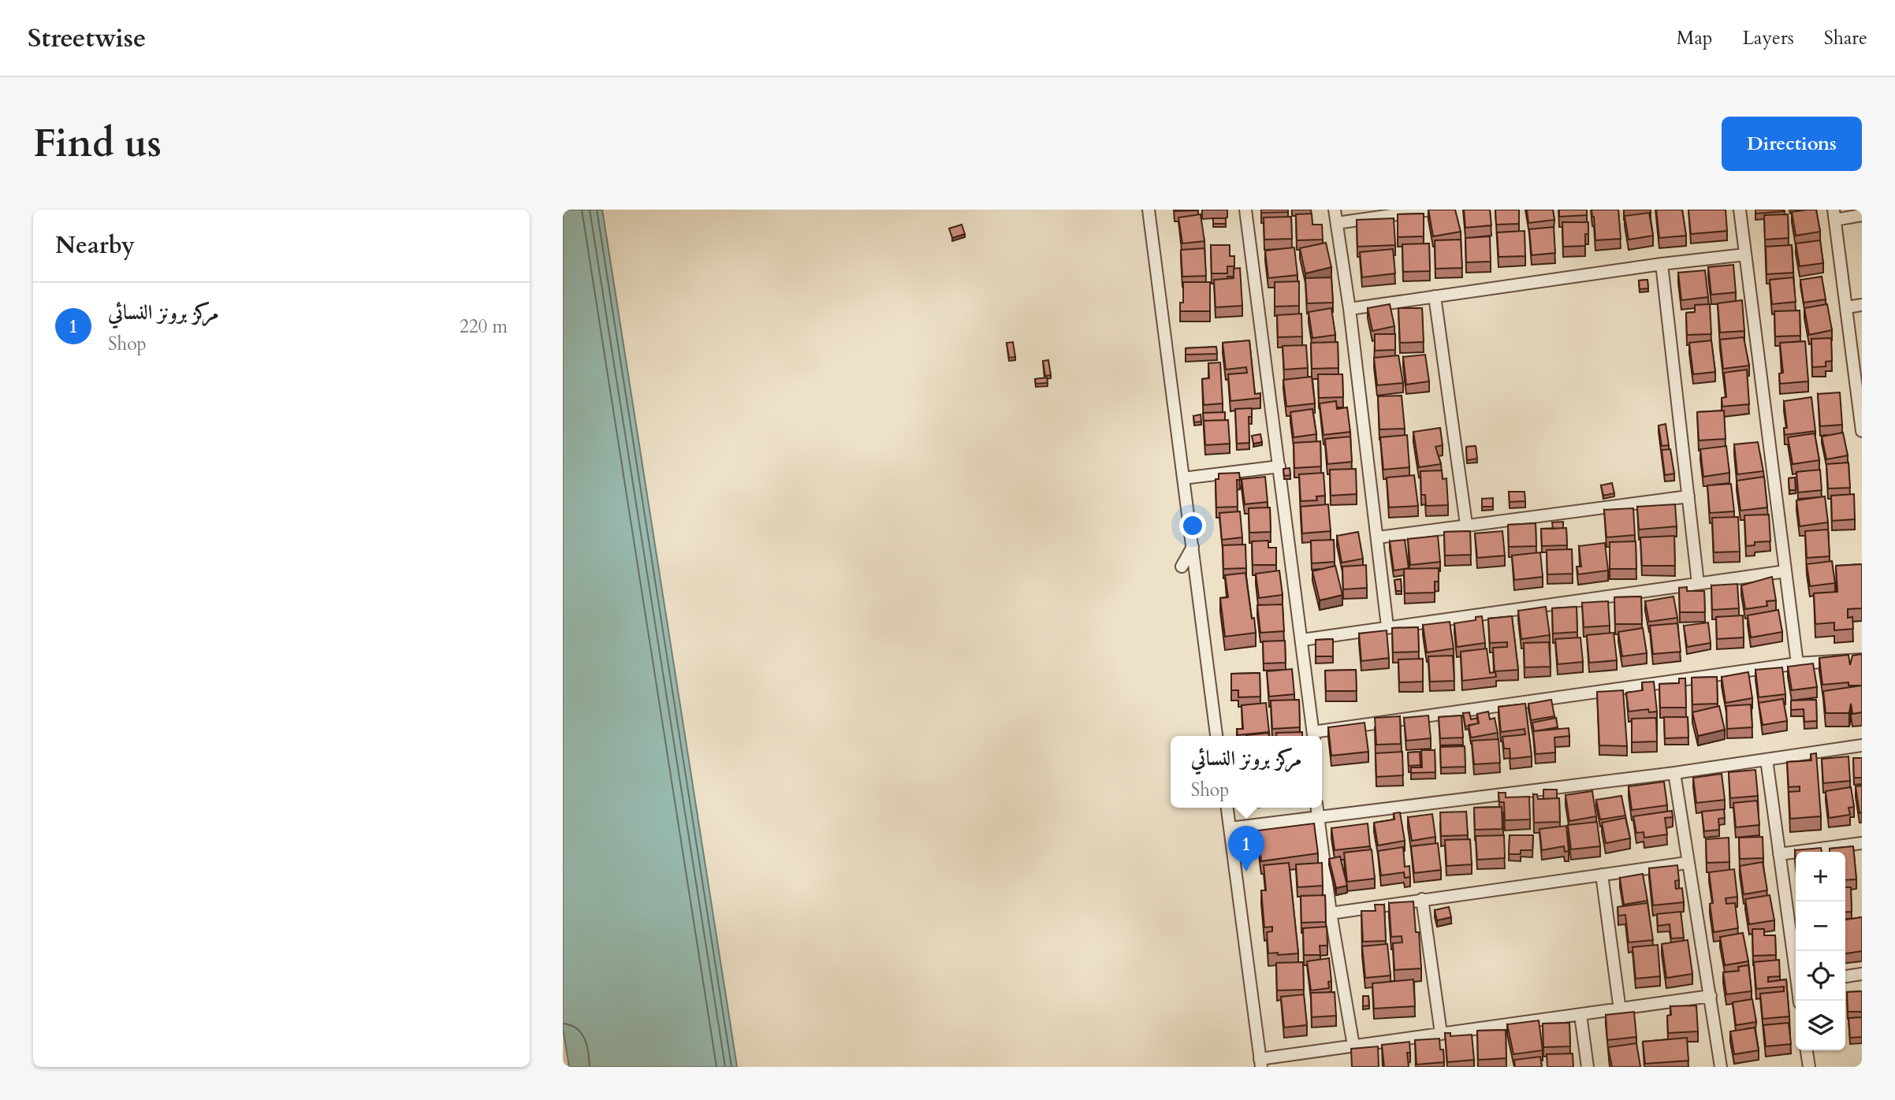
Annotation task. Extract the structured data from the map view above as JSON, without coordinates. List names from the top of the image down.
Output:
{
  "page": {
    "header": "Streetwise",
    "nav": ["Map", "Layers", "Share"],
    "buttons": "Directions",
    "title": "Find us",
    "heading": "Nearby",
    "list": [
      {
        "mark": "1",
        "name": "مركز برونز النسائي",
        "note": "Shop",
        "value": "220 m"
      }
    ],
    "popup": ["مركز برونز النسائي", "Shop"],
    "pins": "1",
    "map_buttons": ["+", "−"]
  }
}
